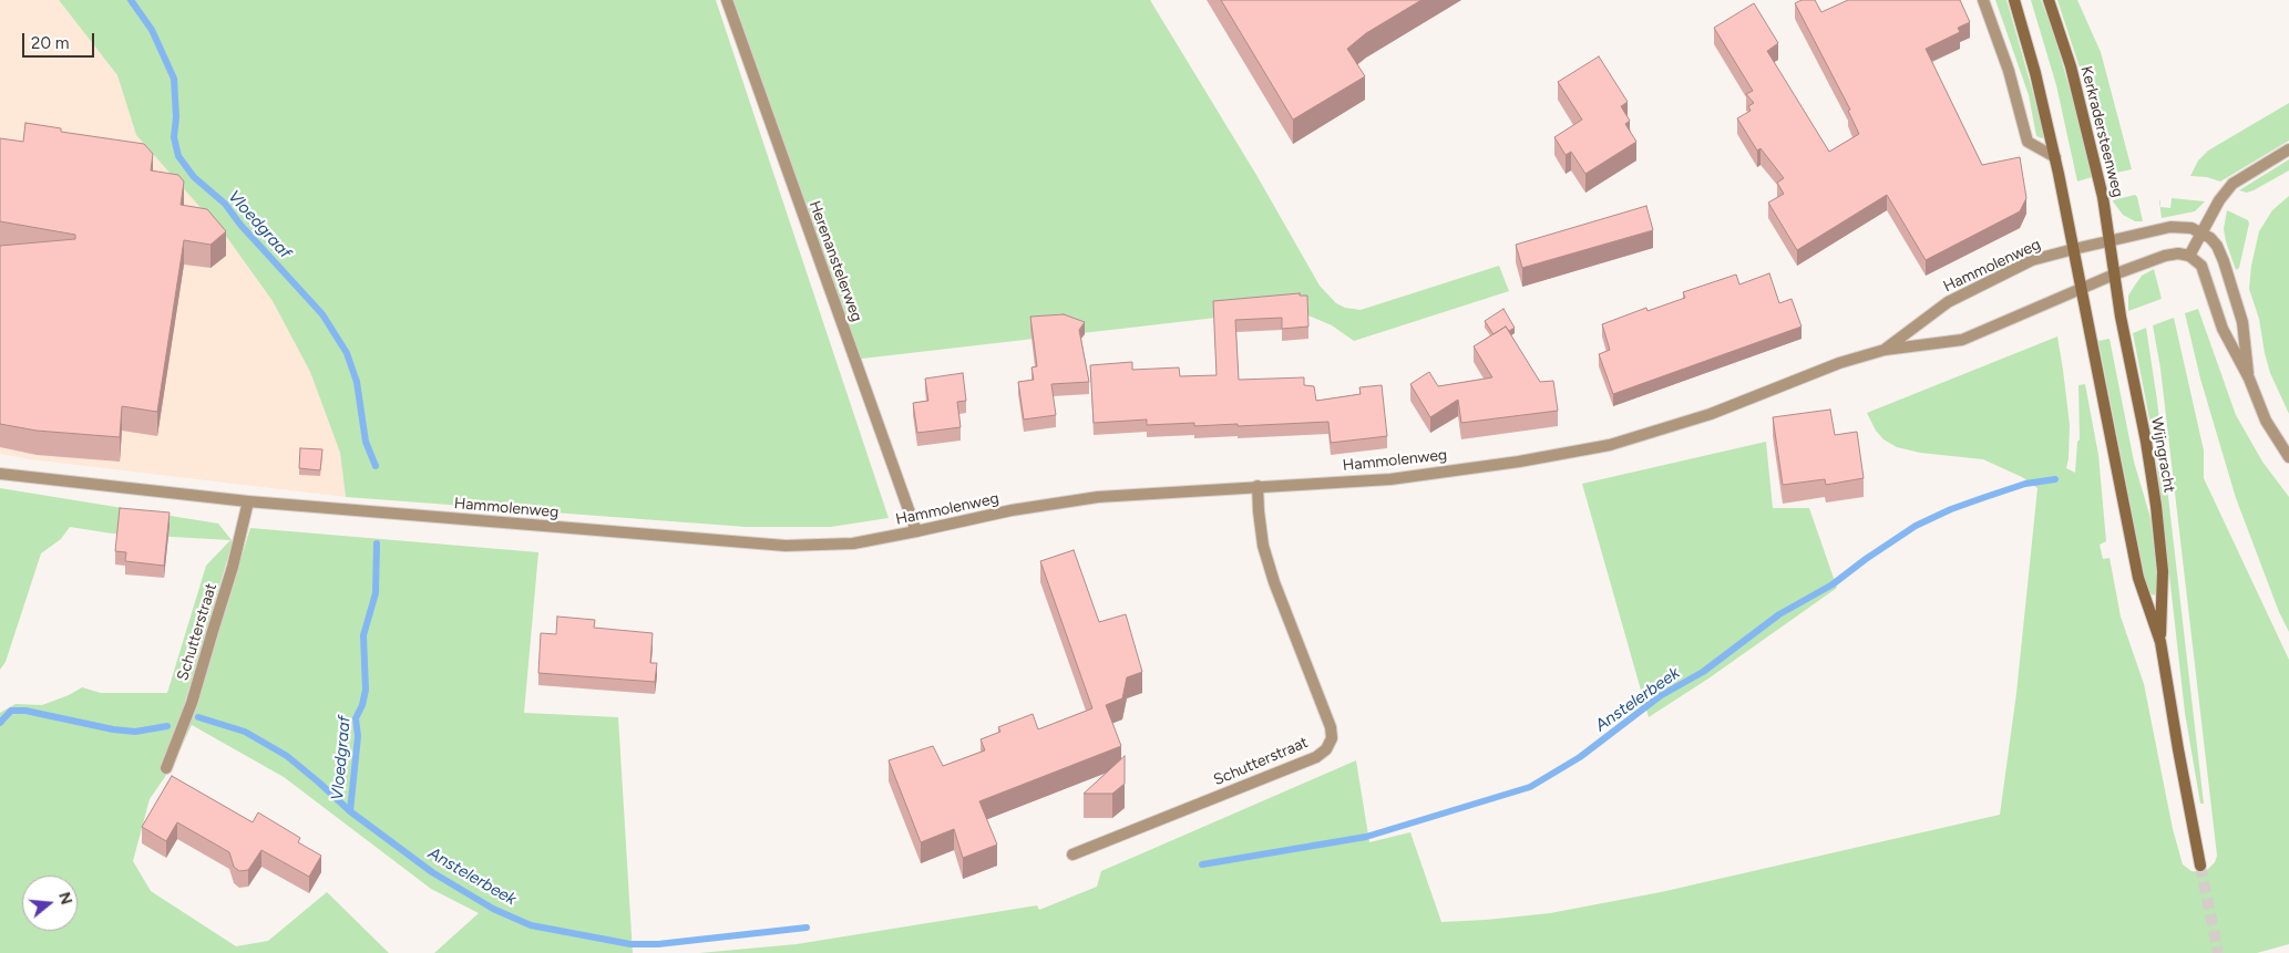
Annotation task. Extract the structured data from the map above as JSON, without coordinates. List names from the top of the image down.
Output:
{
  "streets": {
    "main road": ["Kerkradersteenweg", "Wijngracht"],
    "street": ["Herenanstelerweg", "Hammolenweg", "Schutterstraat"]
  },
  "crossings": [
    ["Kerkradersteenweg", "Hammolenweg"],
    ["Kerkradersteenweg", "Wijngracht"],
    ["Herenanstelerweg", "Hammolenweg"],
    ["Hammolenweg", "Wijngracht"],
    ["Hammolenweg", "Schutterstraat"]
  ],
  "water": ["Vloedgraaf", "Anstelerbeek"],
  "scale_bar": "20 m",
  "north": "right"
}
